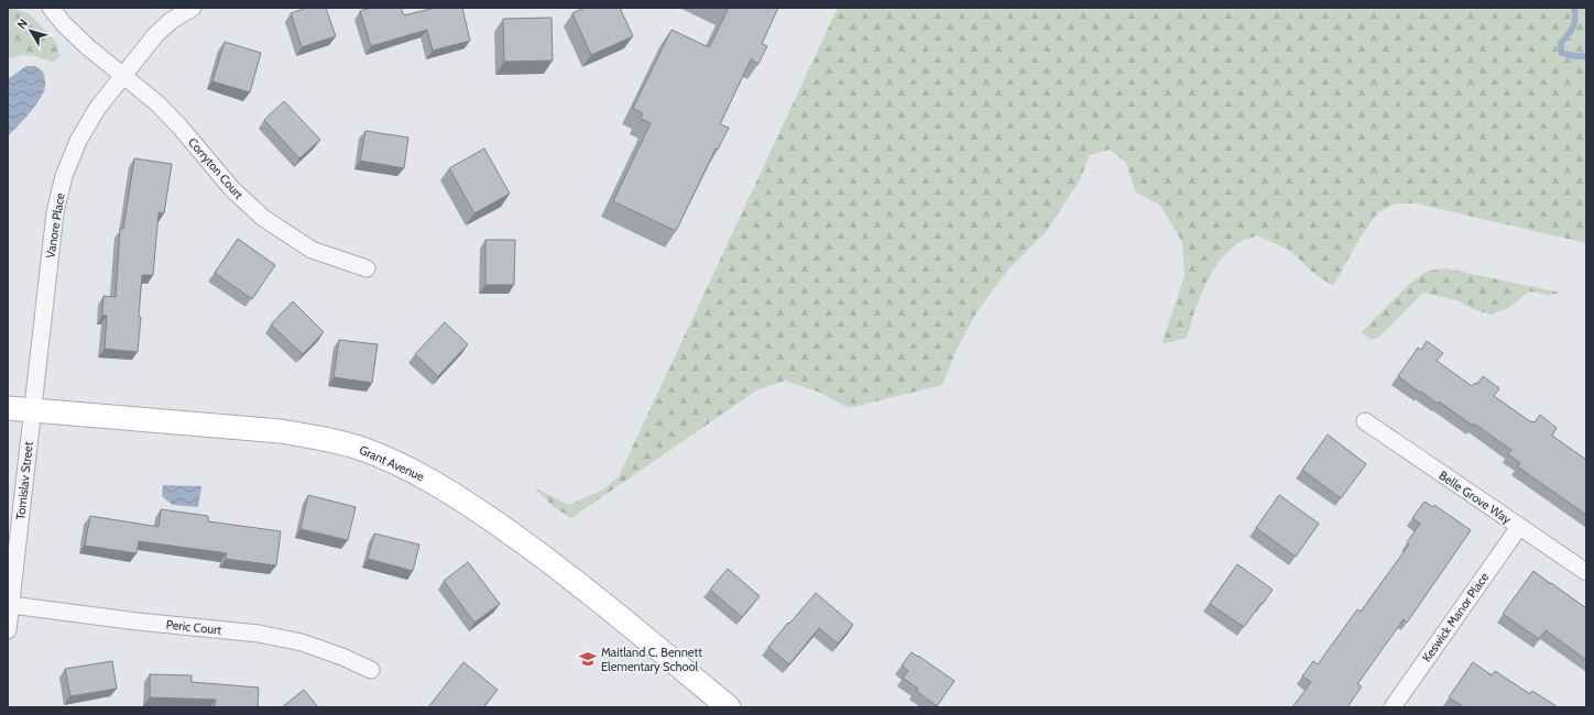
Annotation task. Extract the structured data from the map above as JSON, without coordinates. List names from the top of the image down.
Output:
{
  "streets": {
    "street": [
      "Corryton Court",
      "Vanore Place",
      "Grant Avenue",
      "Tomislav Street",
      "Belle Grove Way",
      "Keswick Manor Place",
      "Peric Court"
    ]
  },
  "crossings": [
    ["Corryton Court", "Vanore Place"],
    ["Vanore Place", "Grant Avenue"],
    ["Vanore Place", "Tomislav Street"],
    ["Grant Avenue", "Tomislav Street"],
    ["Tomislav Street", "Peric Court"],
    ["Belle Grove Way", "Keswick Manor Place"]
  ],
  "places": {
    "school or university": ["Maitland C. Bennett Elementary School"]
  },
  "north": "top left"
}
